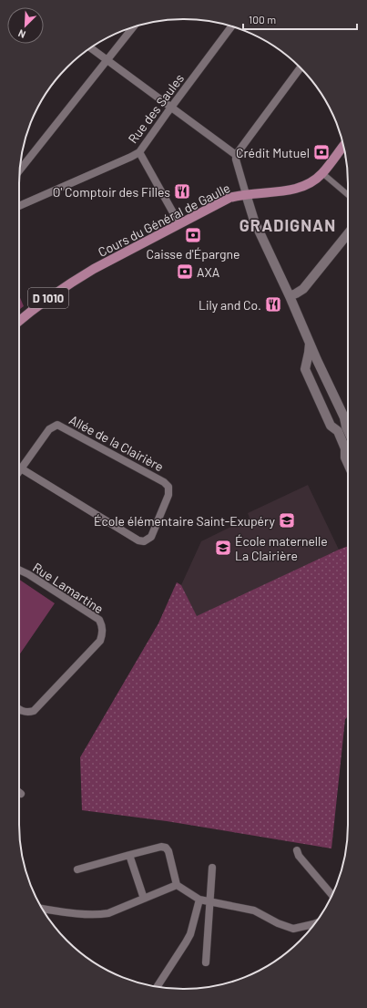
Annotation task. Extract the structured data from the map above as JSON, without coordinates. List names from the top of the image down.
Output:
{
  "streets": {
    "main road": ["Cours du Général de Gaulle", "D 1010"],
    "street": ["Rue des Saules", "Allée de la Clairière", "Rue Lamartine"]
  },
  "districts": ["GRADIGNAN"],
  "places": {
    "bank": ["Crédit Mutuel", "Caisse d'Épargne", "AXA"],
    "restaurant": ["O' Comptoir des Filles", "Lily and Co."],
    "school or university": ["École élémentaire Saint-Exupéry", "École maternelle La Clairière"]
  },
  "scale_bar": "100 m",
  "north": "bottom left"
}
